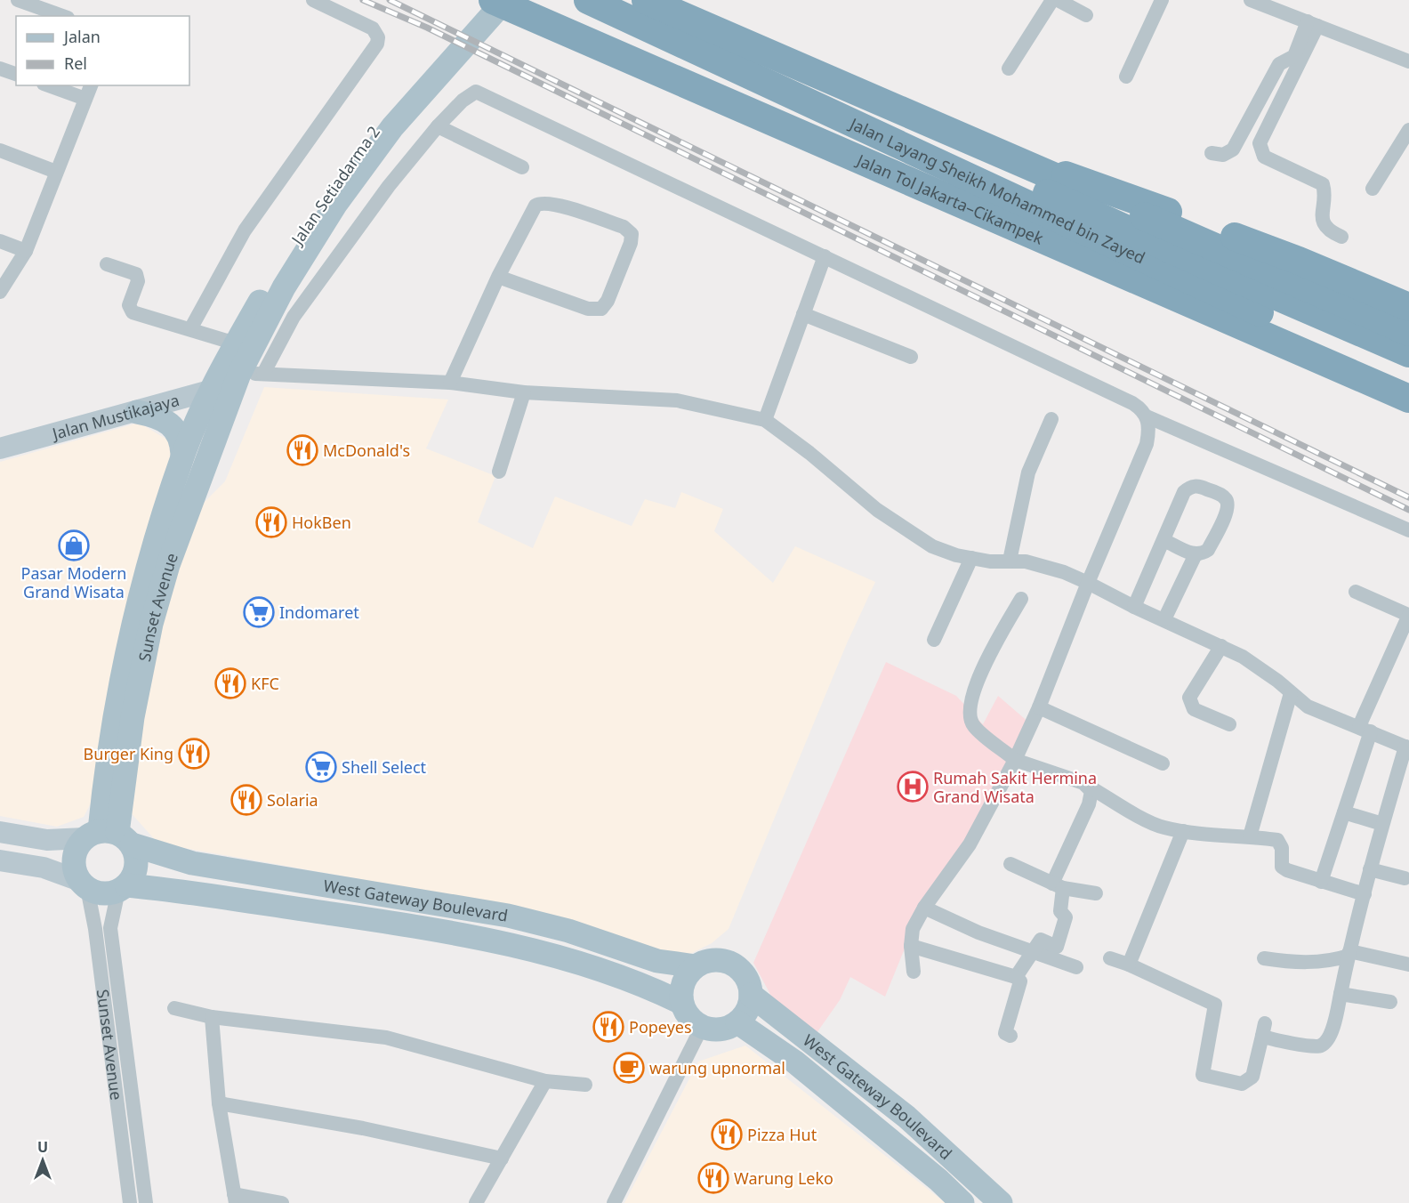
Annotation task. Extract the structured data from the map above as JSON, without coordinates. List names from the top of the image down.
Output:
{
  "streets": {
    "highway": ["Jalan Layang Sheikh Mohammed bin Zayed", "Jalan Tol Jakarta–Cikampek"],
    "main road": [
      "Jalan Setiadarma 2",
      "Jalan Mustikajaya",
      "Sunset Avenue",
      "West Gateway Boulevard"
    ]
  },
  "crossings": [
    ["Jalan Setiadarma 2", "Jalan Mustikajaya"],
    ["Jalan Setiadarma 2", "Sunset Avenue"],
    ["Jalan Mustikajaya", "Sunset Avenue"],
    ["Sunset Avenue", "West Gateway Boulevard"]
  ],
  "places": {
    "restaurant": [
      "McDonald's",
      "HokBen",
      "KFC",
      "Burger King",
      "Solaria",
      "Popeyes",
      "Pizza Hut",
      "Warung Leko"
    ],
    "shop": ["Pasar Modern Grand Wisata"],
    "supermarket": ["Indomaret", "Shell Select"],
    "hospital": ["Rumah Sakit Hermina Grand Wisata"],
    "cafe": ["warung upnormal"]
  },
  "legend": ["Jalan", "Rel"],
  "north": "top"
}
